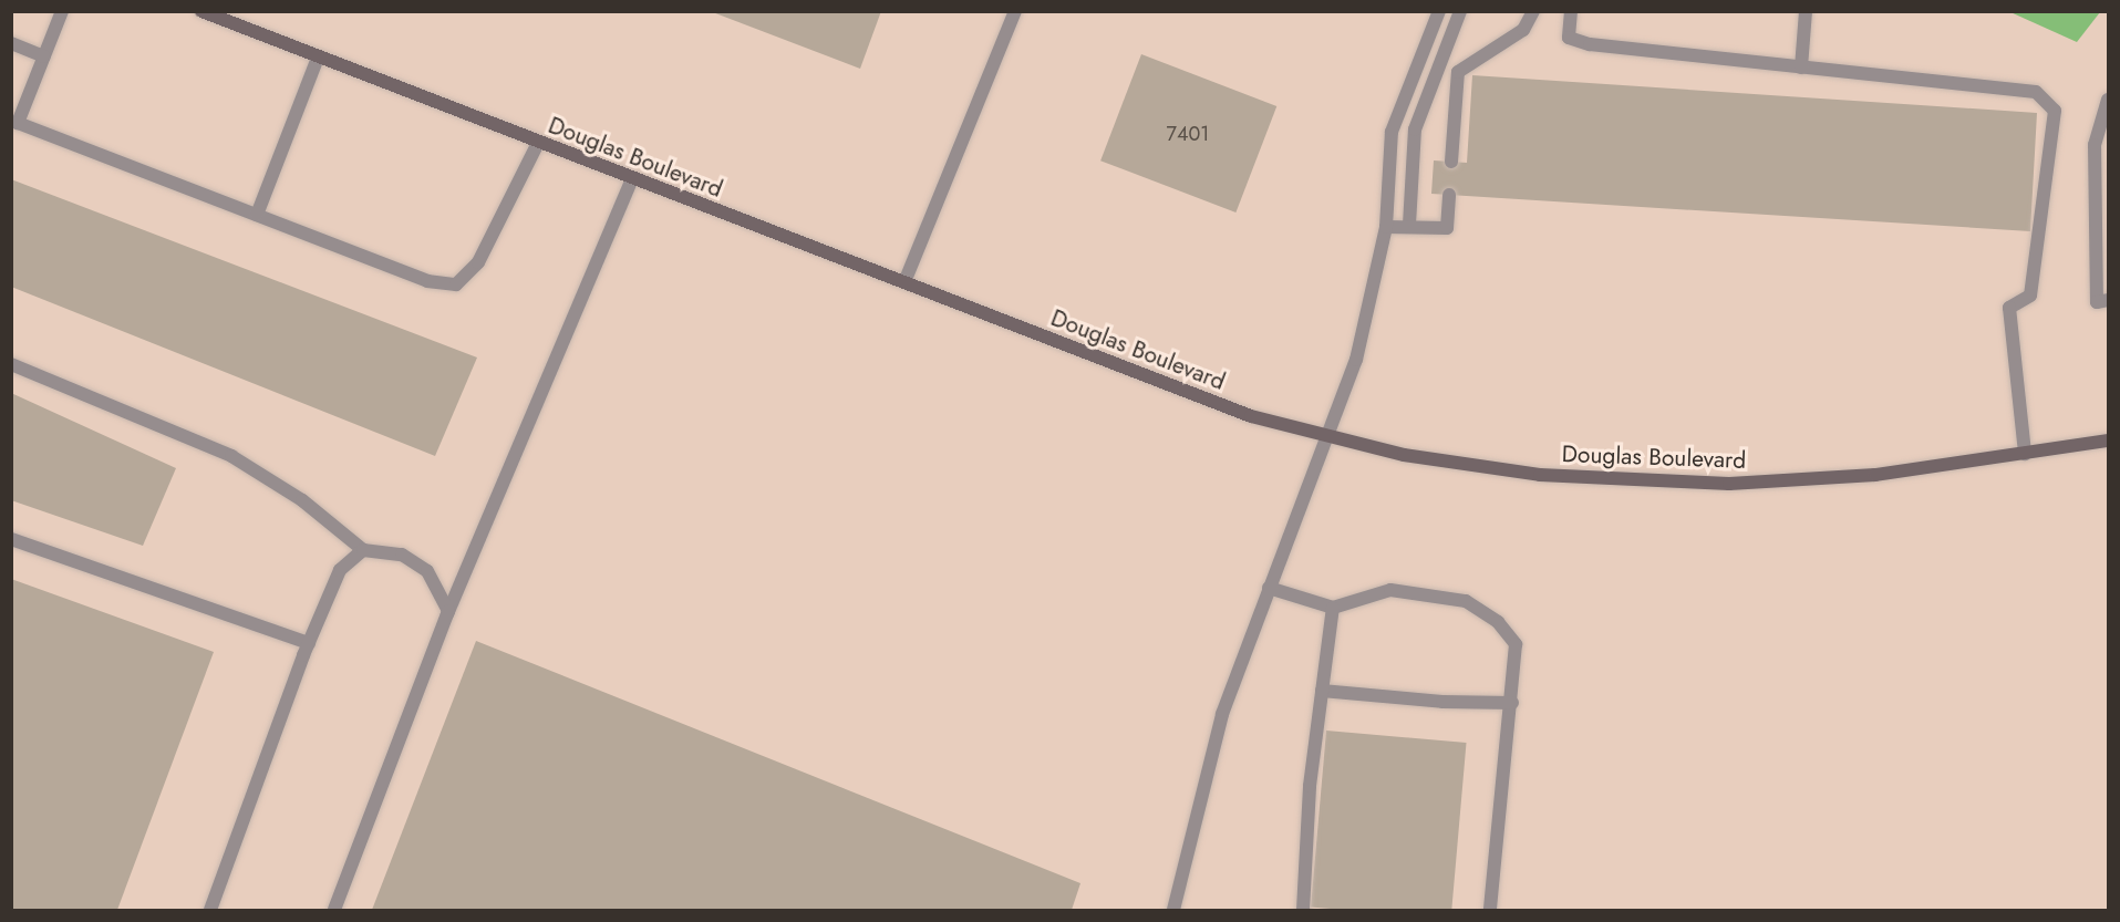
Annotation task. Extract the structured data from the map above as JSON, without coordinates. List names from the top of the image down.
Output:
{
  "streets": {
    "main road": ["Douglas Boulevard"]
  },
  "house_numbers": ["7401"]
}
